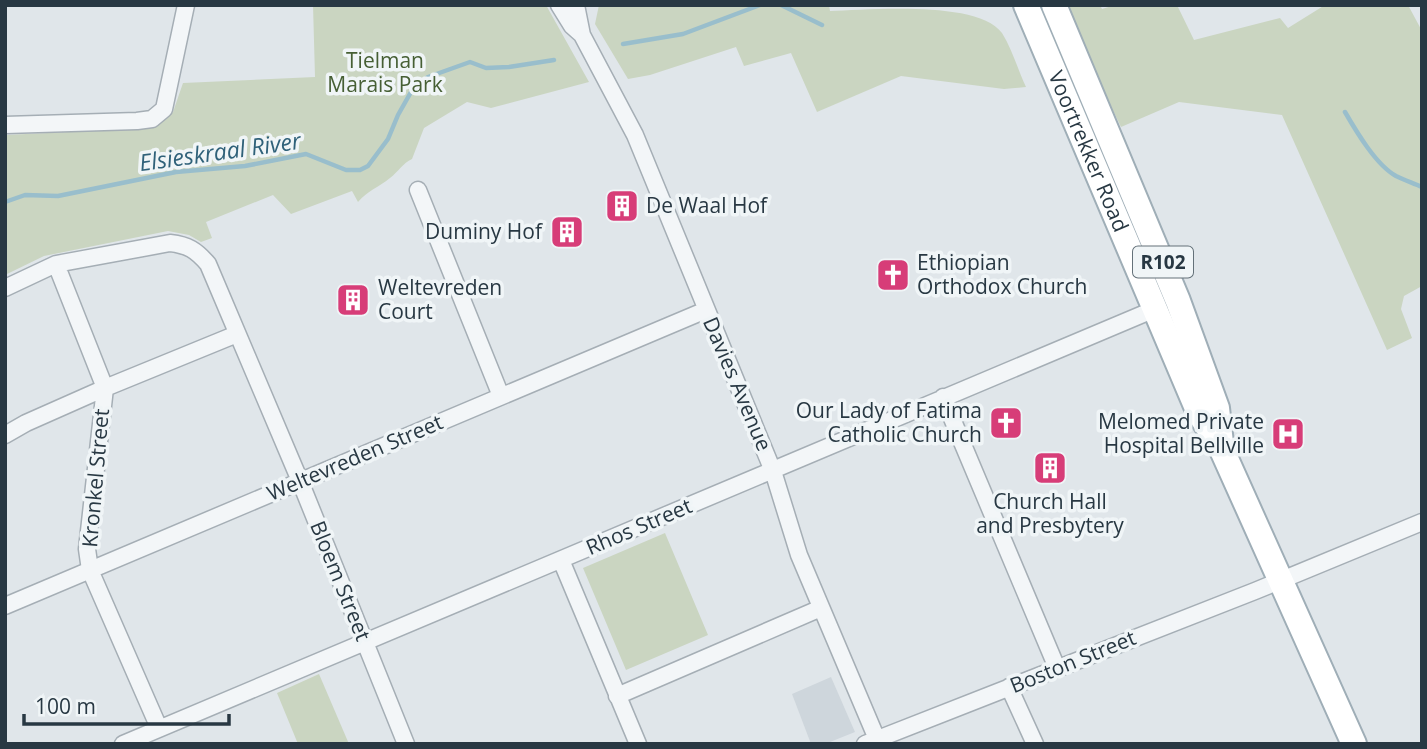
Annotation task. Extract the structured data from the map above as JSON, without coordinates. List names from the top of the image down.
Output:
{
  "streets": {
    "main road": ["Voortrekker Road", "R102"],
    "street": [
      "Davies Avenue",
      "Weltevreden Street",
      "Kronkel Street",
      "Rhos Street",
      "Bloem Street",
      "Boston Street"
    ]
  },
  "crossings": [
    ["Voortrekker Road", "Rhos Street"],
    ["Voortrekker Road", "Boston Street"],
    ["Davies Avenue", "Weltevreden Street"],
    ["Davies Avenue", "Rhos Street"],
    ["Davies Avenue", "Boston Street"],
    ["Weltevreden Street", "Kronkel Street"],
    ["Weltevreden Street", "Bloem Street"],
    ["Kronkel Street", "Rhos Street"],
    ["Kronkel Street", "Bloem Street"],
    ["Rhos Street", "Bloem Street"]
  ],
  "water": ["Elsieskraal River"],
  "parks": ["Tielman Marais Park"],
  "places": {
    "building": [
      "De Waal Hof",
      "Duminy Hof",
      "Weltevreden Court",
      "Church Hall and Presbytery"
    ],
    "church": ["Ethiopian Orthodox Church", "Our Lady of Fatima Catholic Church"],
    "hospital": ["Melomed Private Hospital Bellville"]
  },
  "scale_bar": "100 m"
}
